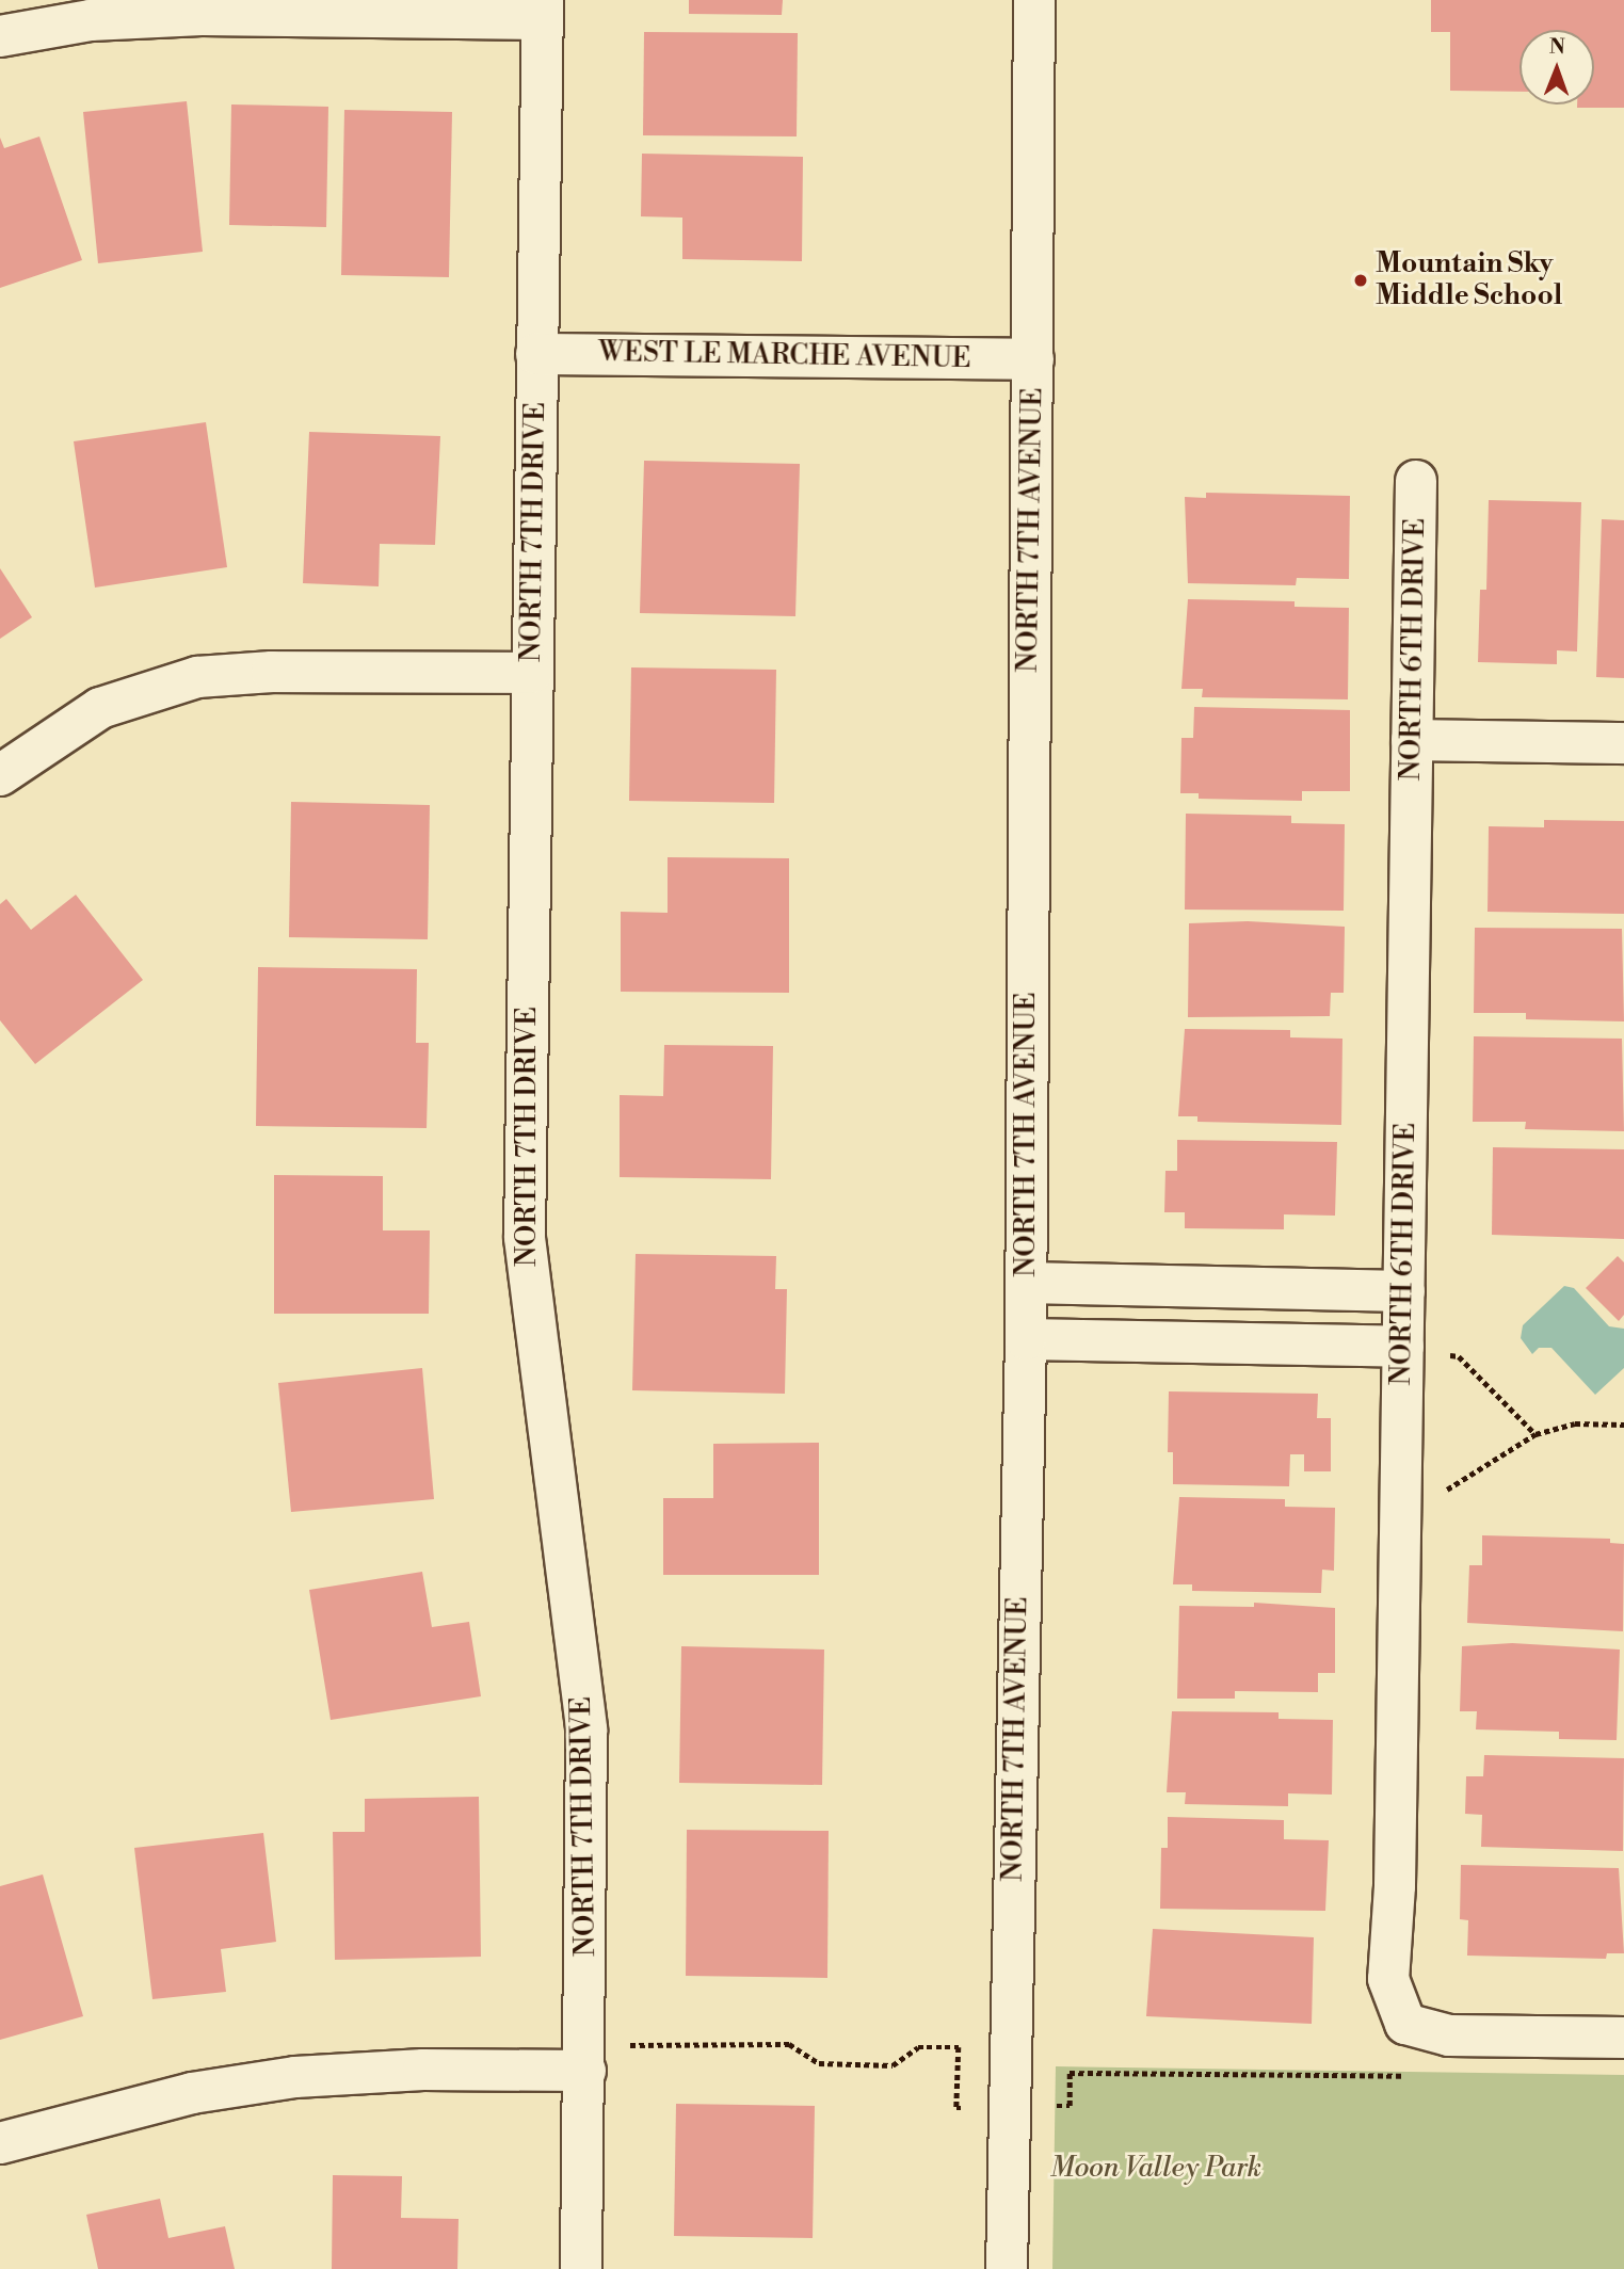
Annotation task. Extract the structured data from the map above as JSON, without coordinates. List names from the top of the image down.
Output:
{
  "streets": {
    "street": [
      "WEST LE MARCHE AVENUE",
      "NORTH 7TH AVENUE",
      "NORTH 7TH DRIVE",
      "NORTH 6TH DRIVE"
    ]
  },
  "crossings": [
    ["WEST LE MARCHE AVENUE", "NORTH 7TH AVENUE"],
    ["WEST LE MARCHE AVENUE", "NORTH 7TH DRIVE"]
  ],
  "parks": ["Moon Valley Park"],
  "places": ["Mountain Sky Middle School"],
  "north": "top"
}
